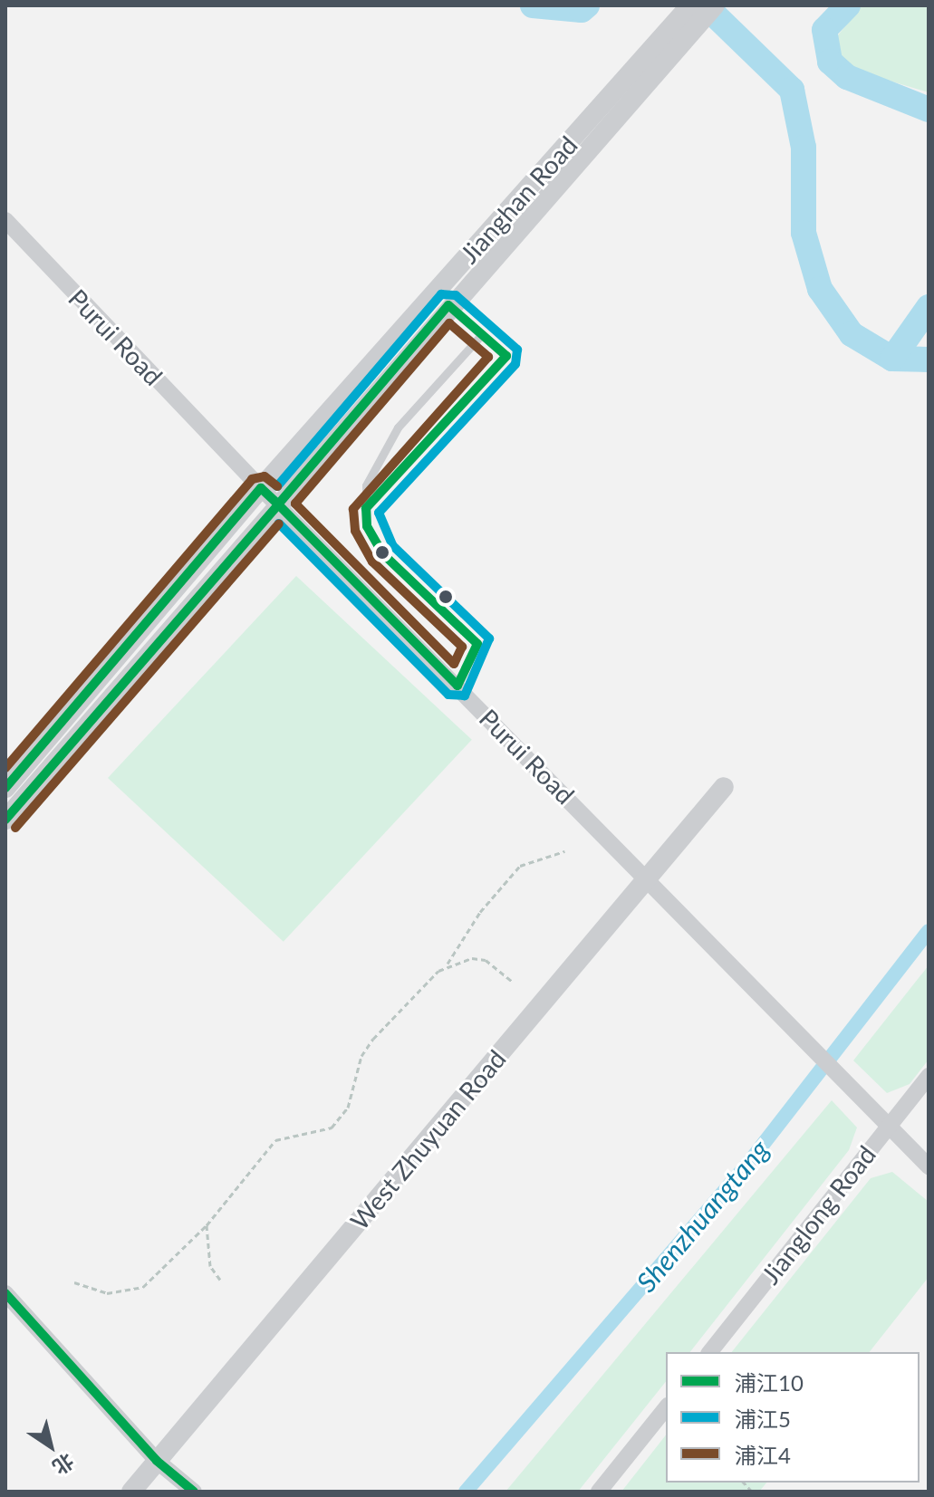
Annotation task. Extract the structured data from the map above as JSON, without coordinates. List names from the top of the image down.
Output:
{
  "streets": {
    "street": [
      "Jianghan Road",
      "Purui Road",
      "West Zhuyuan Road",
      "Jianglong Road"
    ]
  },
  "crossings": [
    ["Jianghan Road", "Purui Road"],
    ["Purui Road", "West Zhuyuan Road"],
    ["Purui Road", "Jianglong Road"]
  ],
  "water": ["Shenzhuangtang"],
  "lines": ["transit line 浦江5", "transit line 浦江10", "transit line 浦江4"],
  "legend": ["浦江10", "浦江5", "浦江4"],
  "north": "bottom right"
}
